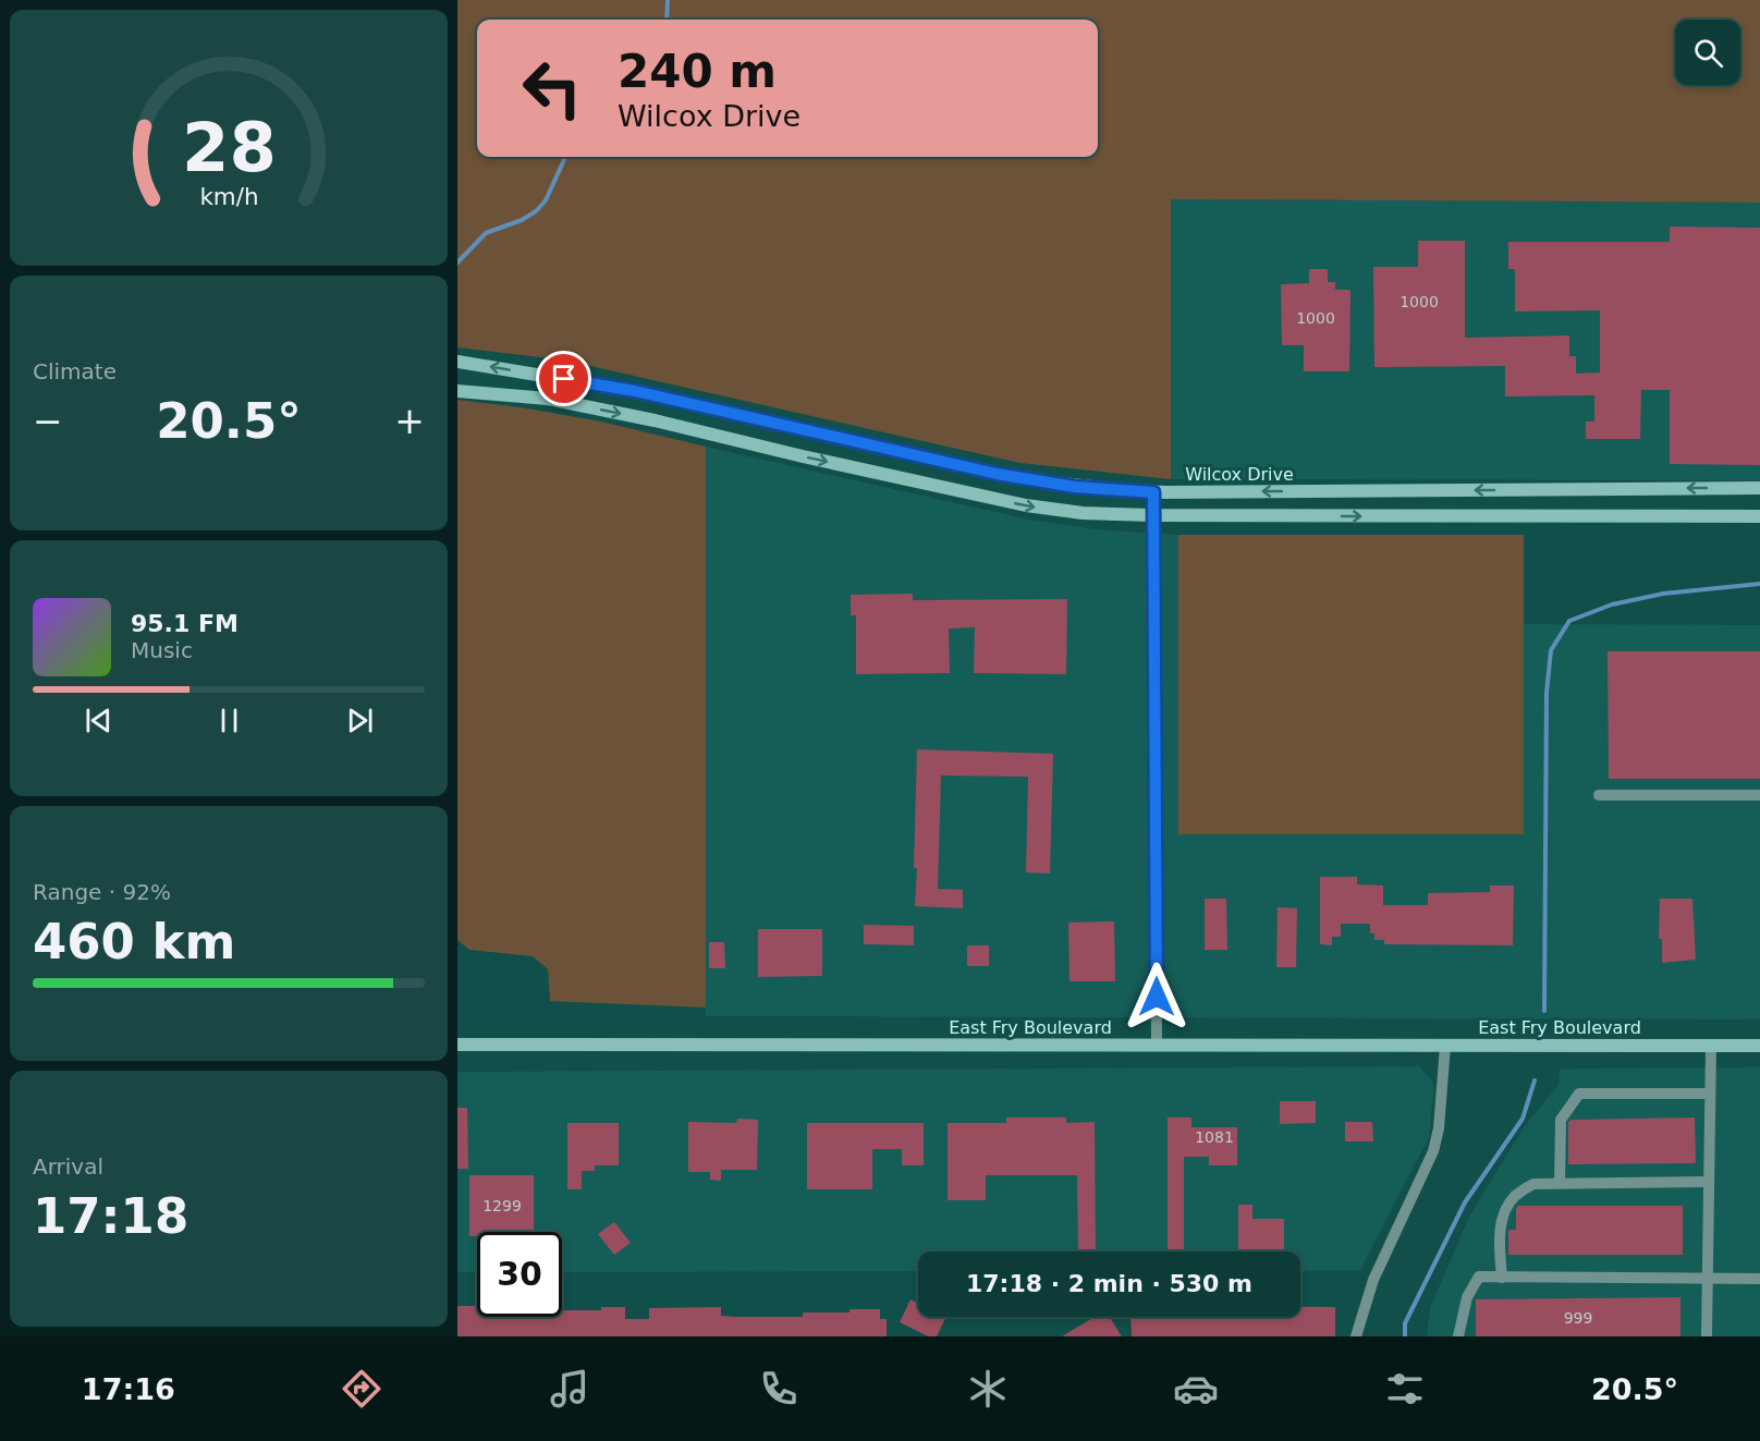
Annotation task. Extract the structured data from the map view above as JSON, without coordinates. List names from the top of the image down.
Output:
{
  "streets": {
    "street": ["Wilcox Drive", "East Fry Boulevard"]
  },
  "house_numbers": [
    "1000",
    "1000",
    "1081",
    "1299",
    "999"
  ],
  "page": {
    "turn": ["240 m", "Wilcox Drive"],
    "tile": [
      "Climate",
      ["Range · 92%", "460 km"],
      ["Arrival", "17:18"]
    ],
    "heat": ["−", "20.5°", "+"],
    "song": ["95.1 FM", "Music"],
    "limit": "30",
    "trip": "17:18 · 2 min · 530 m",
    "tabs": ["17:16", "20.5°"],
    "gauge": ["28", "km/h"]
  }
}
